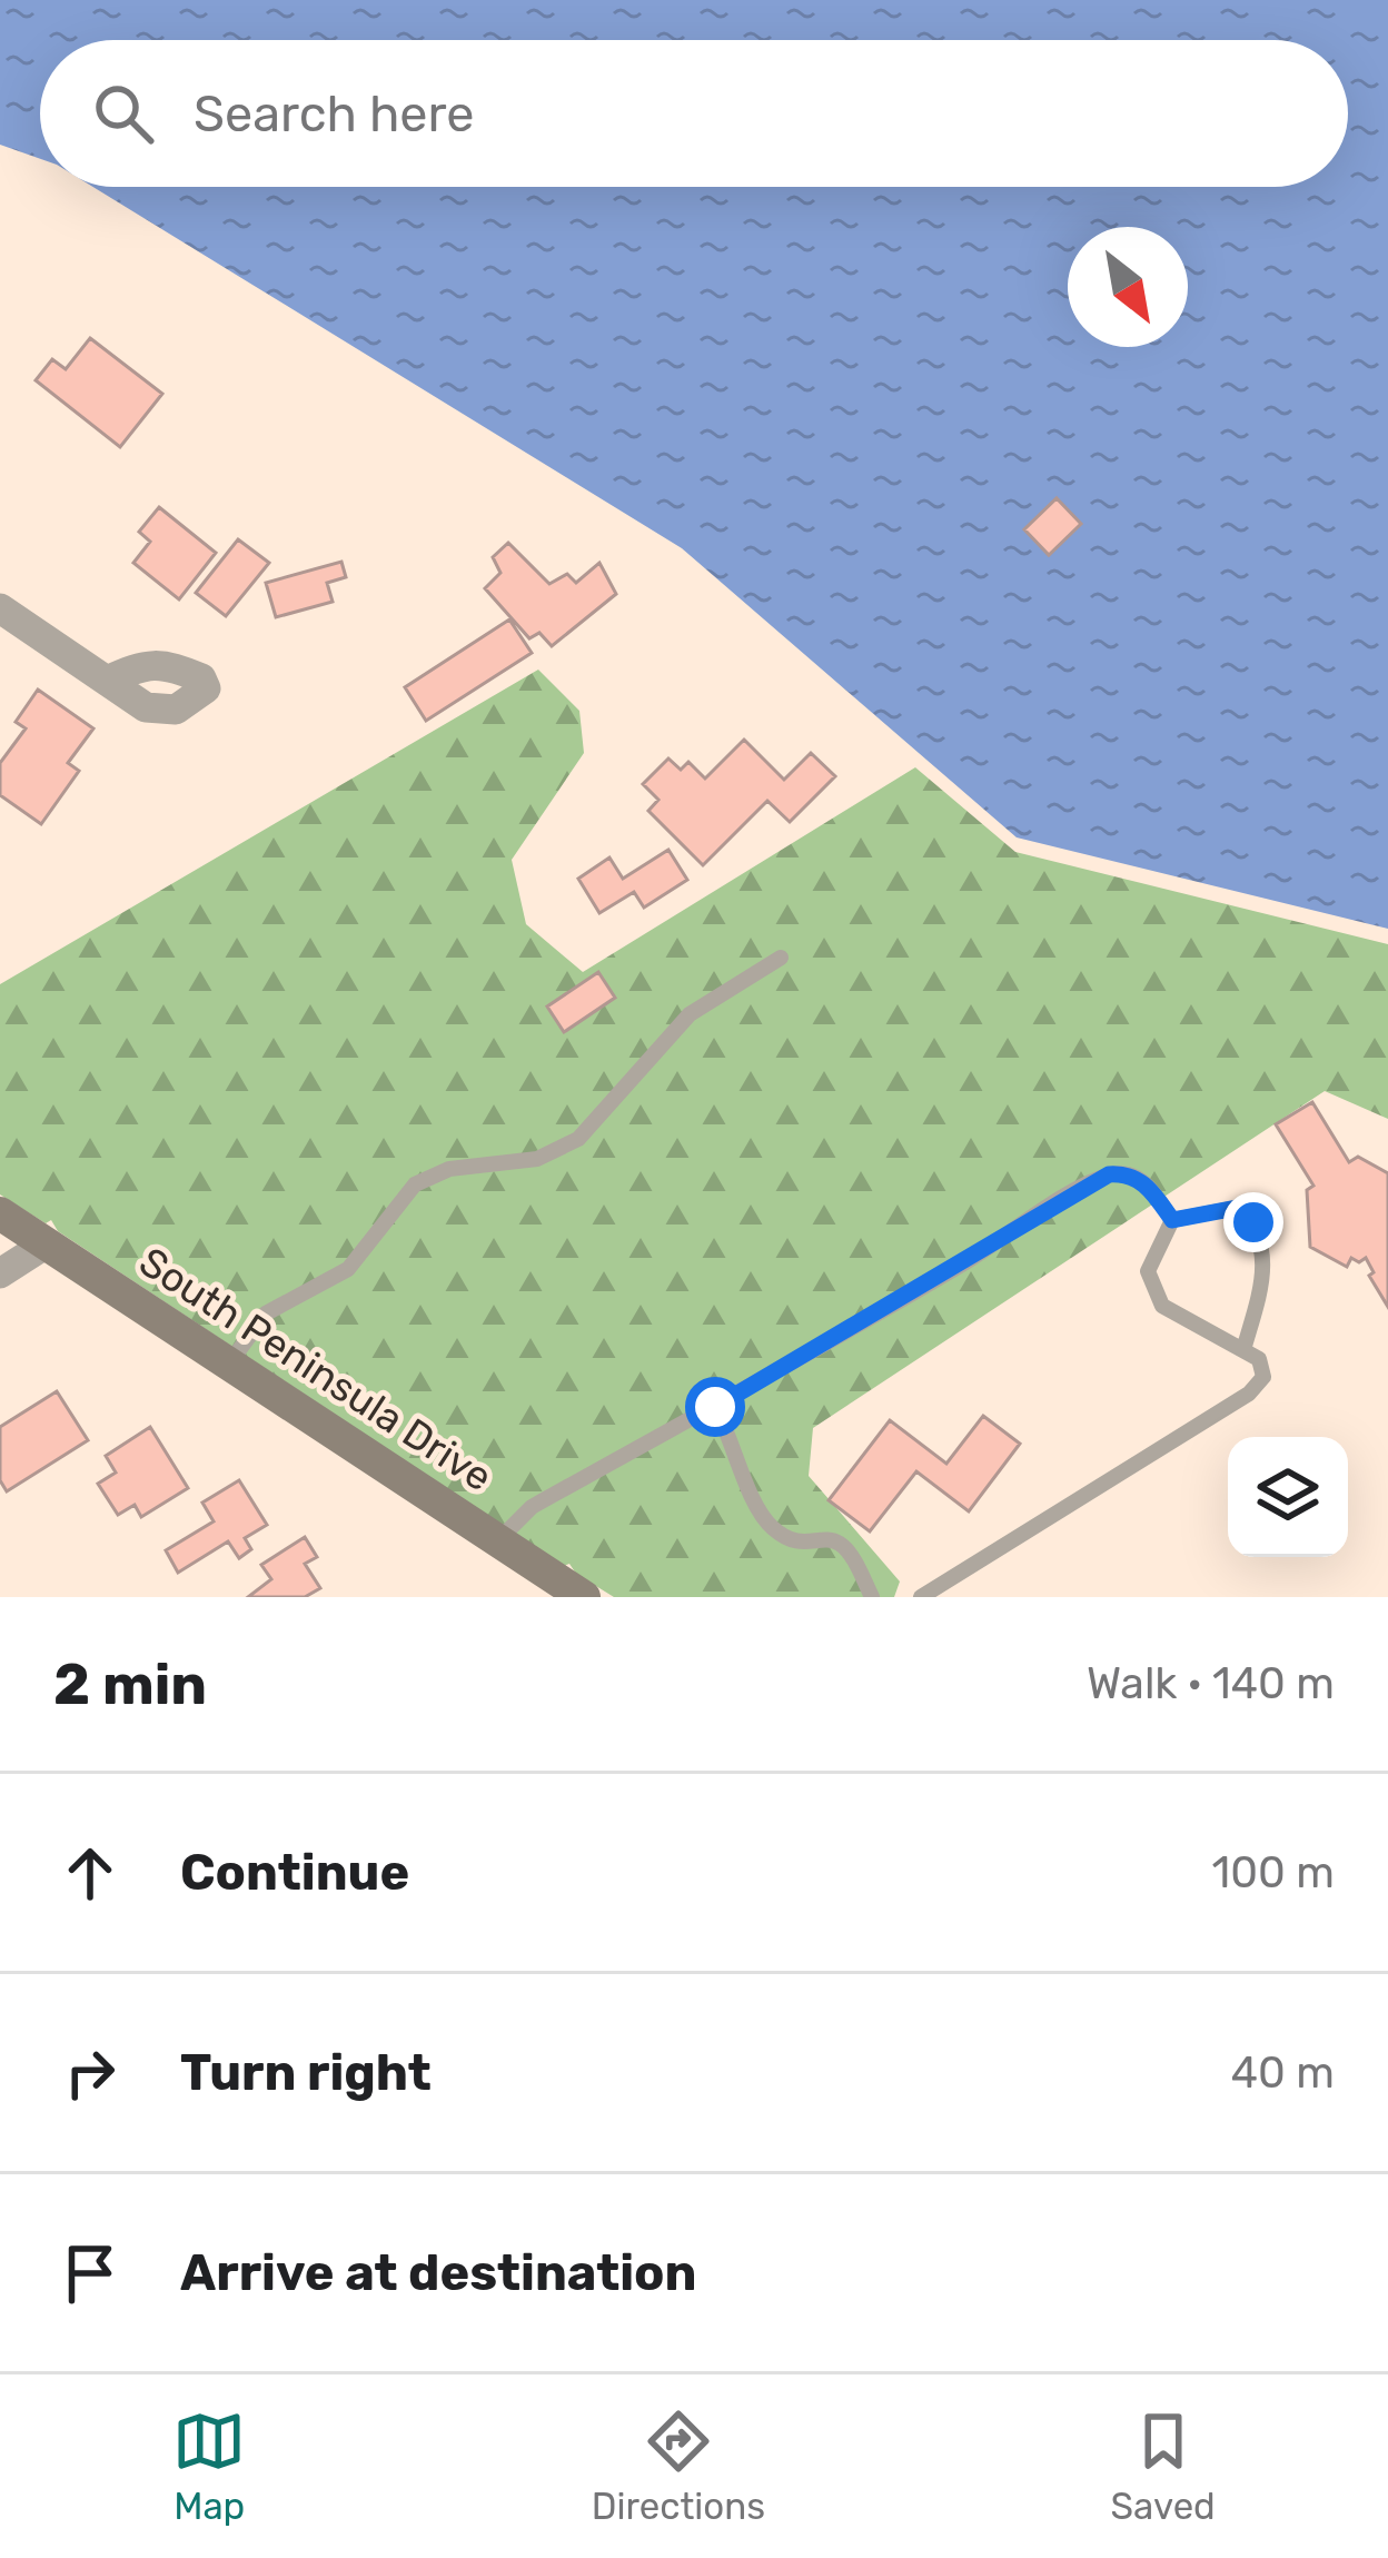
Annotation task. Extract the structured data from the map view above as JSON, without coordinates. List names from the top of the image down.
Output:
{
  "streets": {
    "main road": ["South Peninsula Drive"]
  },
  "north": "bottom right",
  "page": {
    "search": "Search here",
    "heading": ["2 min", "Walk · 140 m"],
    "list": [
      ["Continue", "100 m"],
      ["Turn right", "40 m"],
      "Arrive at destination"
    ],
    "nav": ["Map", "Directions", "Saved"]
  }
}
